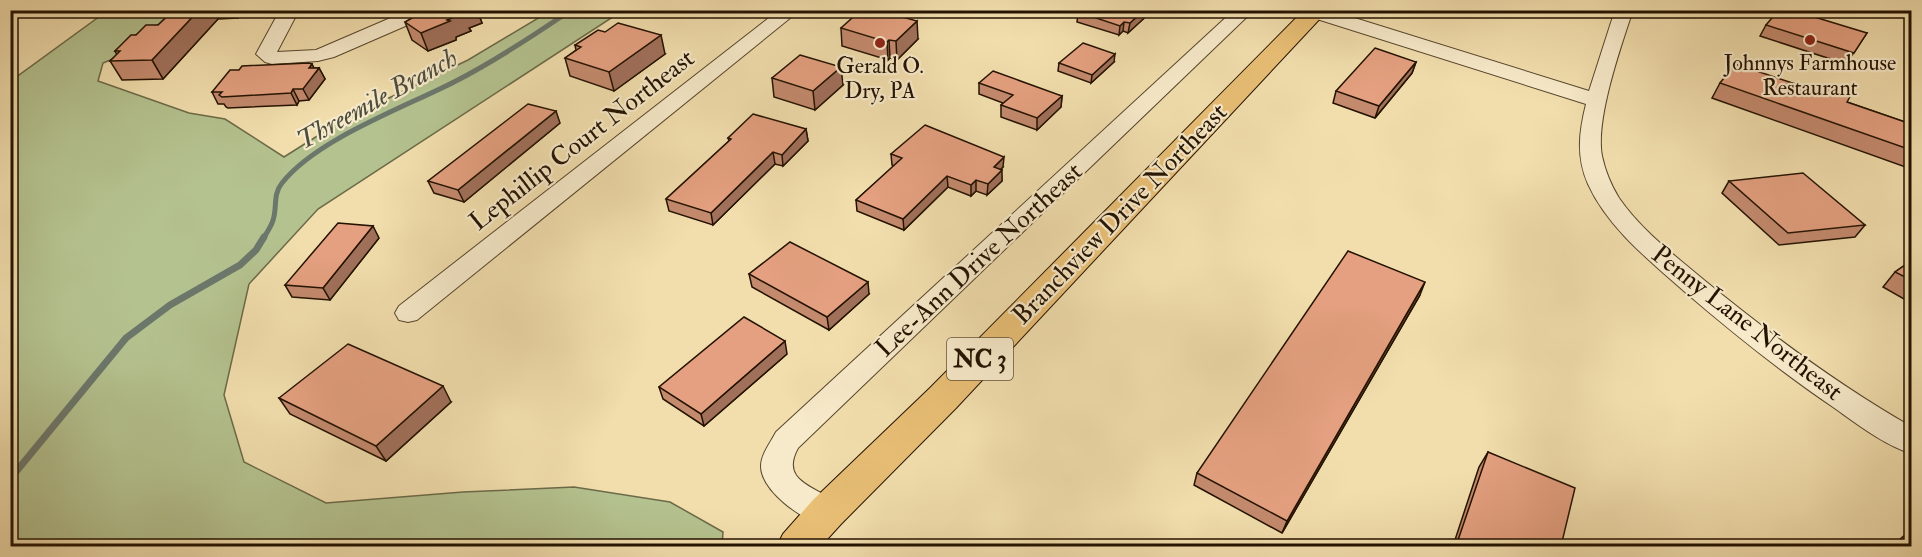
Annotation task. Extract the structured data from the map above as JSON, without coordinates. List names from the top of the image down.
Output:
{
  "streets": {
    "main road": ["Branchview Drive Northeast", "NC 3"],
    "street": ["Lephillip Court Northeast", "Lee-Ann Drive Northeast", "Penny Lane Northeast"]
  },
  "crossings": [
    ["Branchview Drive Northeast", "Lee-Ann Drive Northeast"]
  ],
  "water": ["Threemile Branch"],
  "places": ["Johnnys Farmhouse Restaurant", "Gerald O. Dry, PA"]
}
